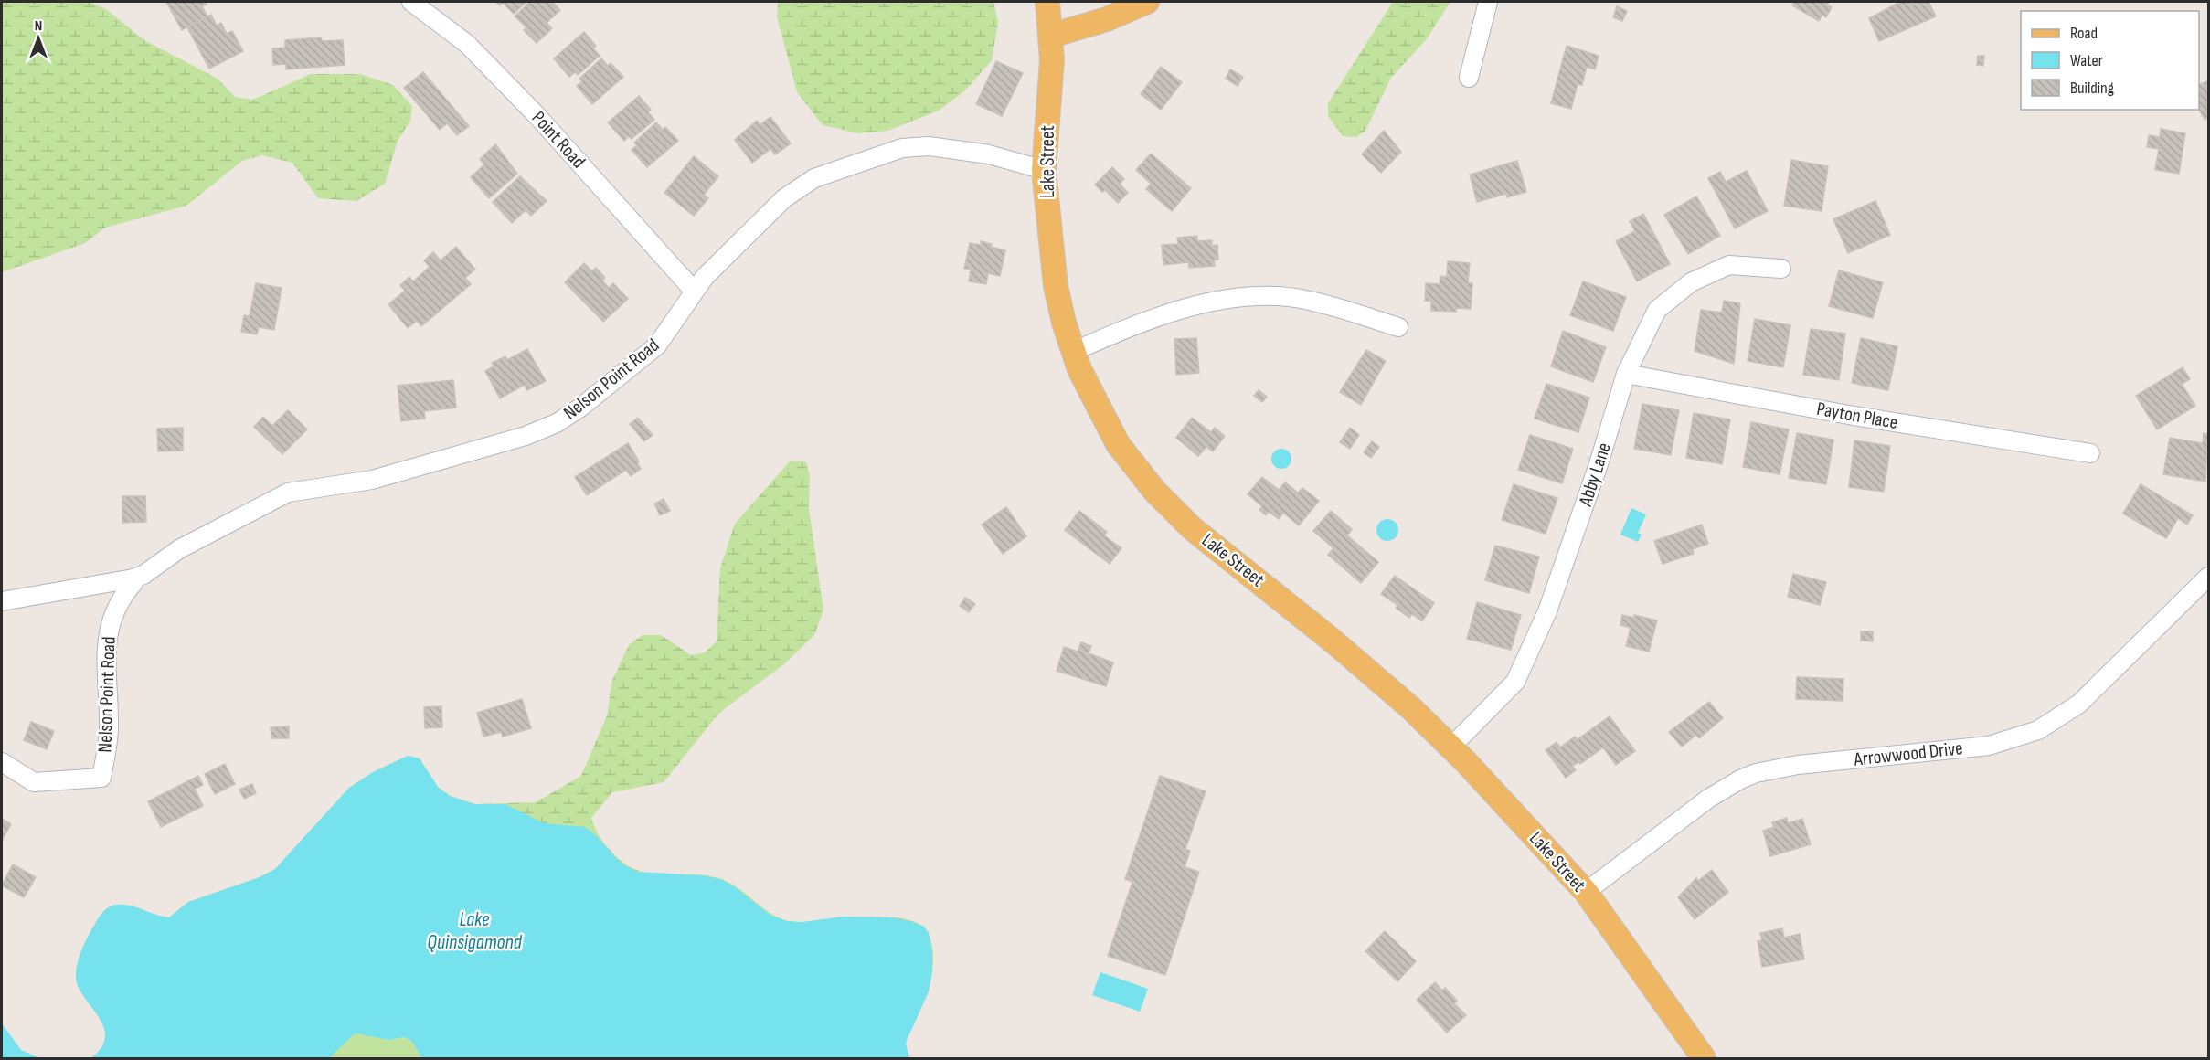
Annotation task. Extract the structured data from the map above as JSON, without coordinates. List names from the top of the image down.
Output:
{
  "streets": {
    "main road": ["Lake Street"],
    "street": [
      "Point Road",
      "Nelson Point Road",
      "Payton Place",
      "Abby Lane",
      "Arrowwood Drive"
    ]
  },
  "crossings": [
    ["Point Road", "Nelson Point Road"],
    ["Lake Street", "Nelson Point Road"],
    ["Lake Street", "Abby Lane"],
    ["Lake Street", "Arrowwood Drive"],
    ["Payton Place", "Abby Lane"]
  ],
  "water": ["Lake Quinsigamond"],
  "legend": ["Road", "Water", "Building"],
  "north": "top"
}
